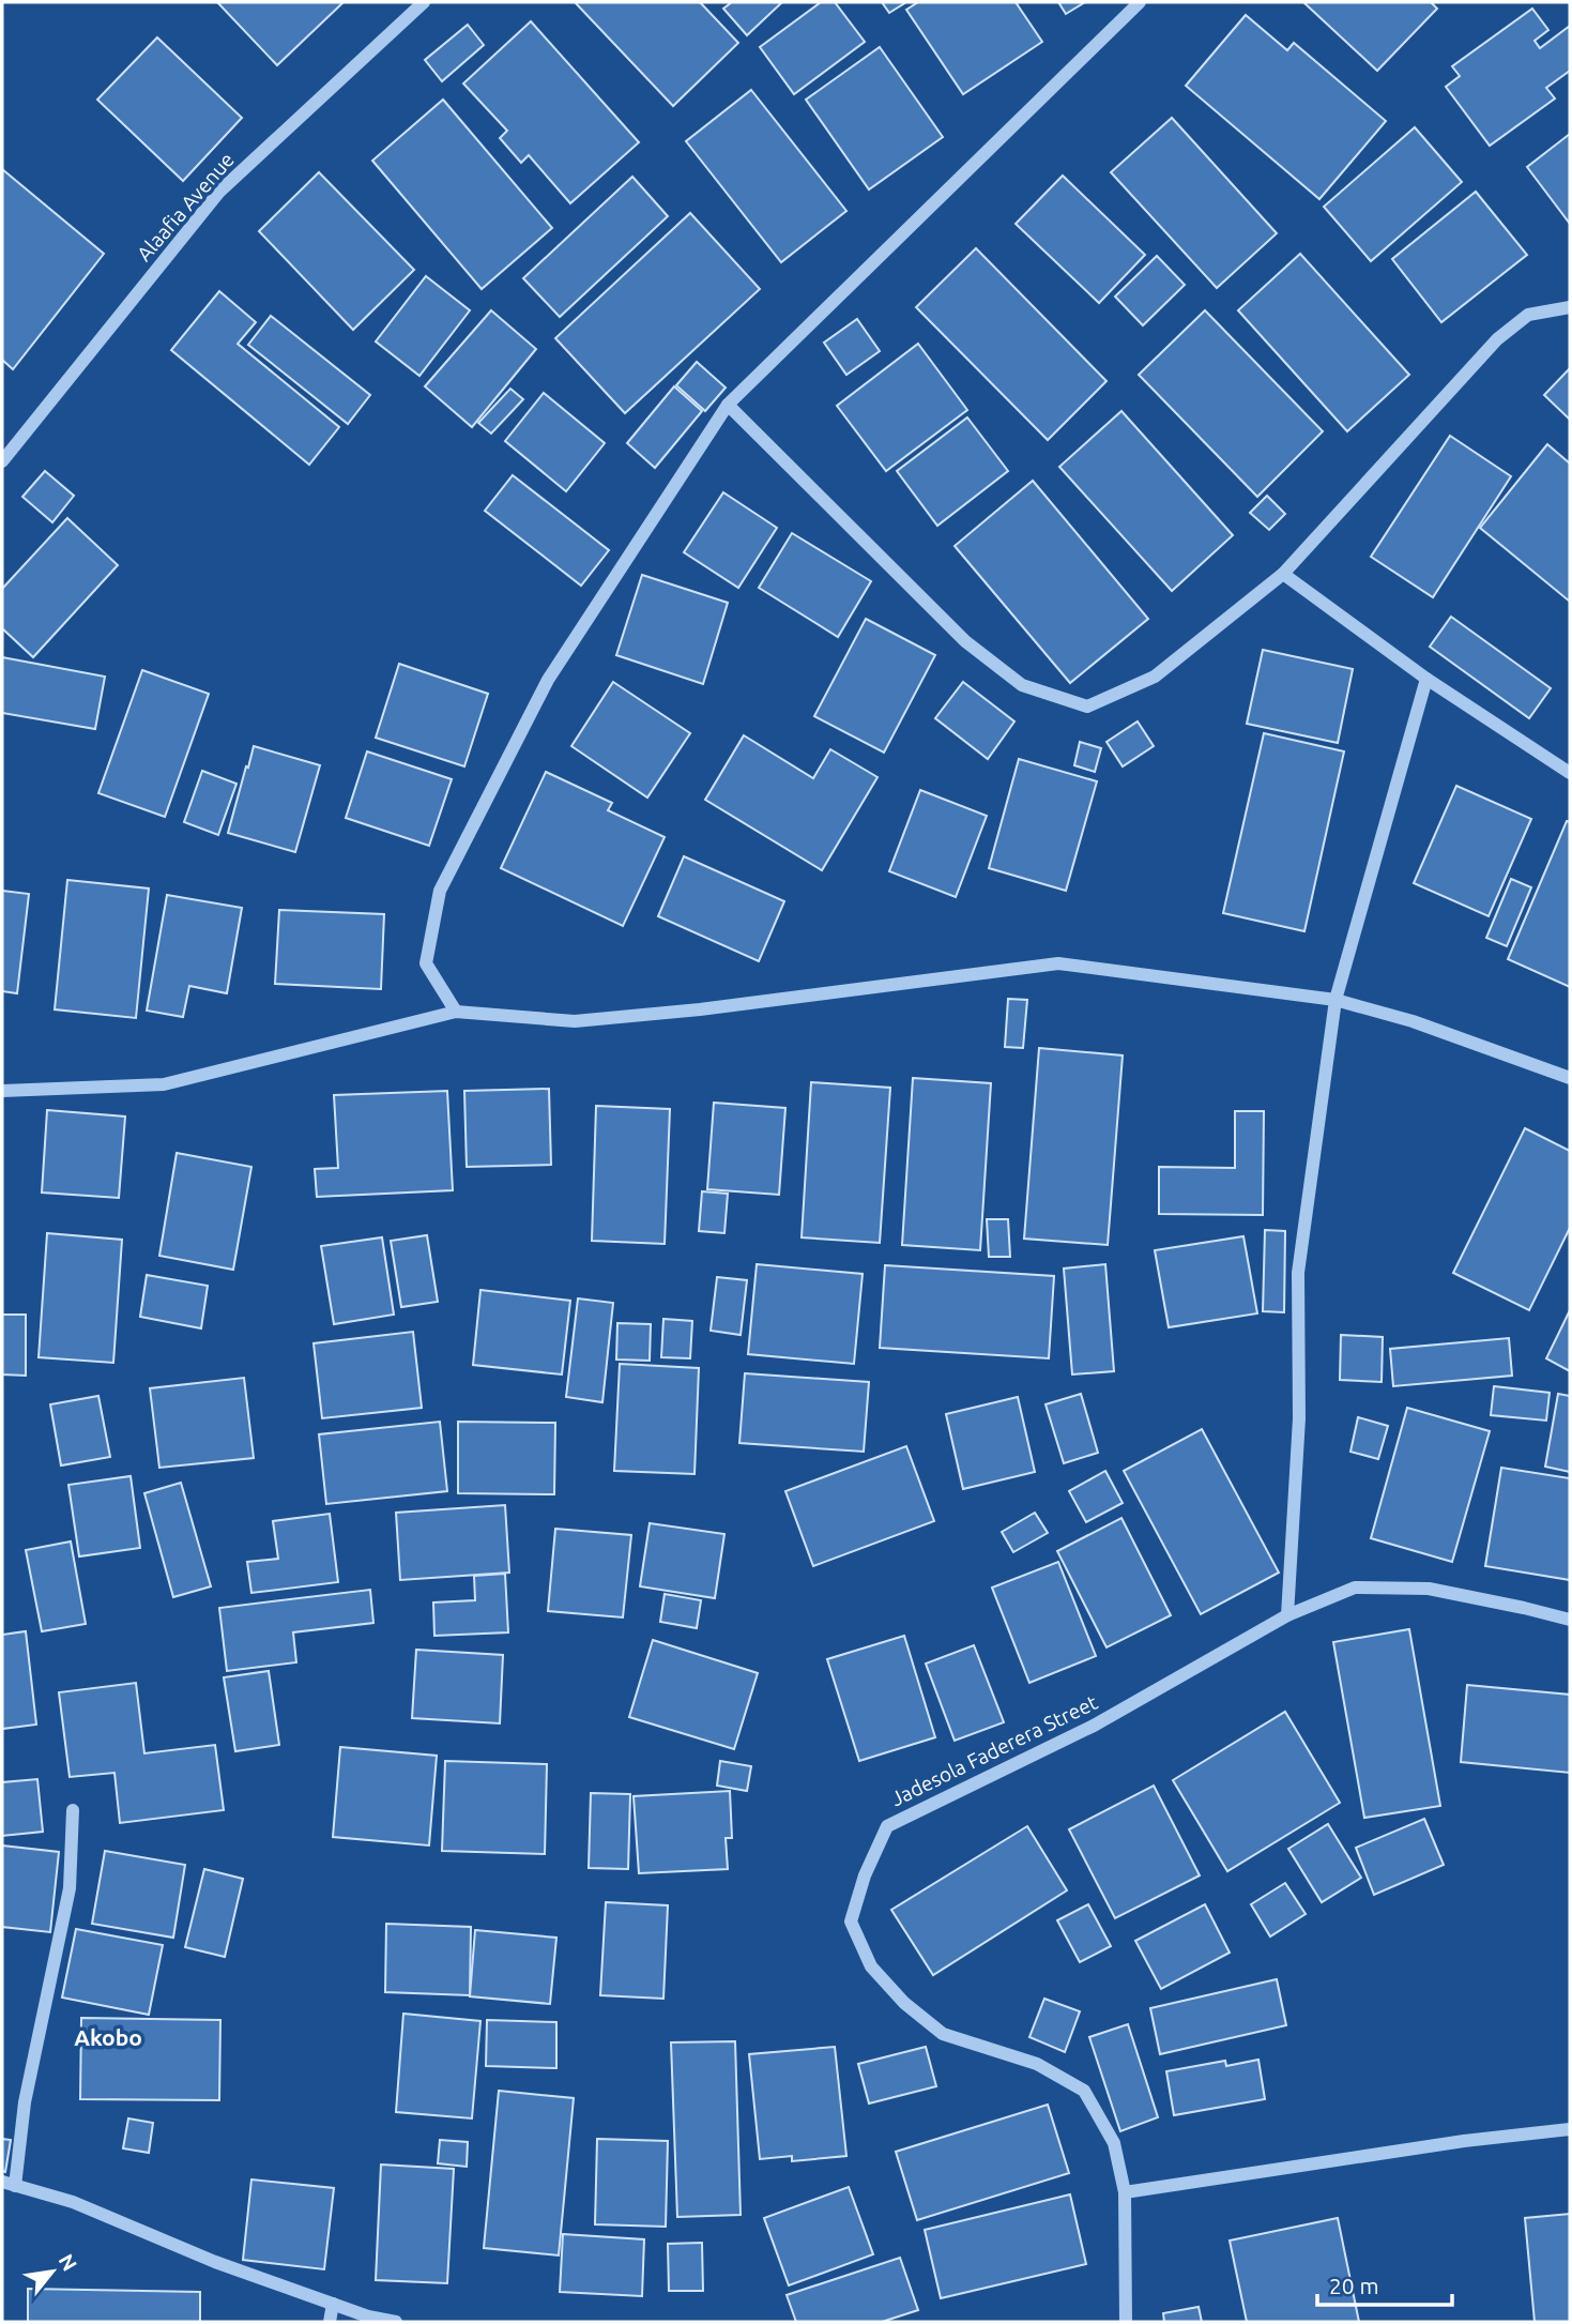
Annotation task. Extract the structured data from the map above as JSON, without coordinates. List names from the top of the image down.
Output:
{
  "streets": {
    "street": ["Alaafia Avenue", "Jadesola Faderera Street"]
  },
  "districts": ["Akobo"],
  "scale_bar": "20 m",
  "north": "top right"
}
